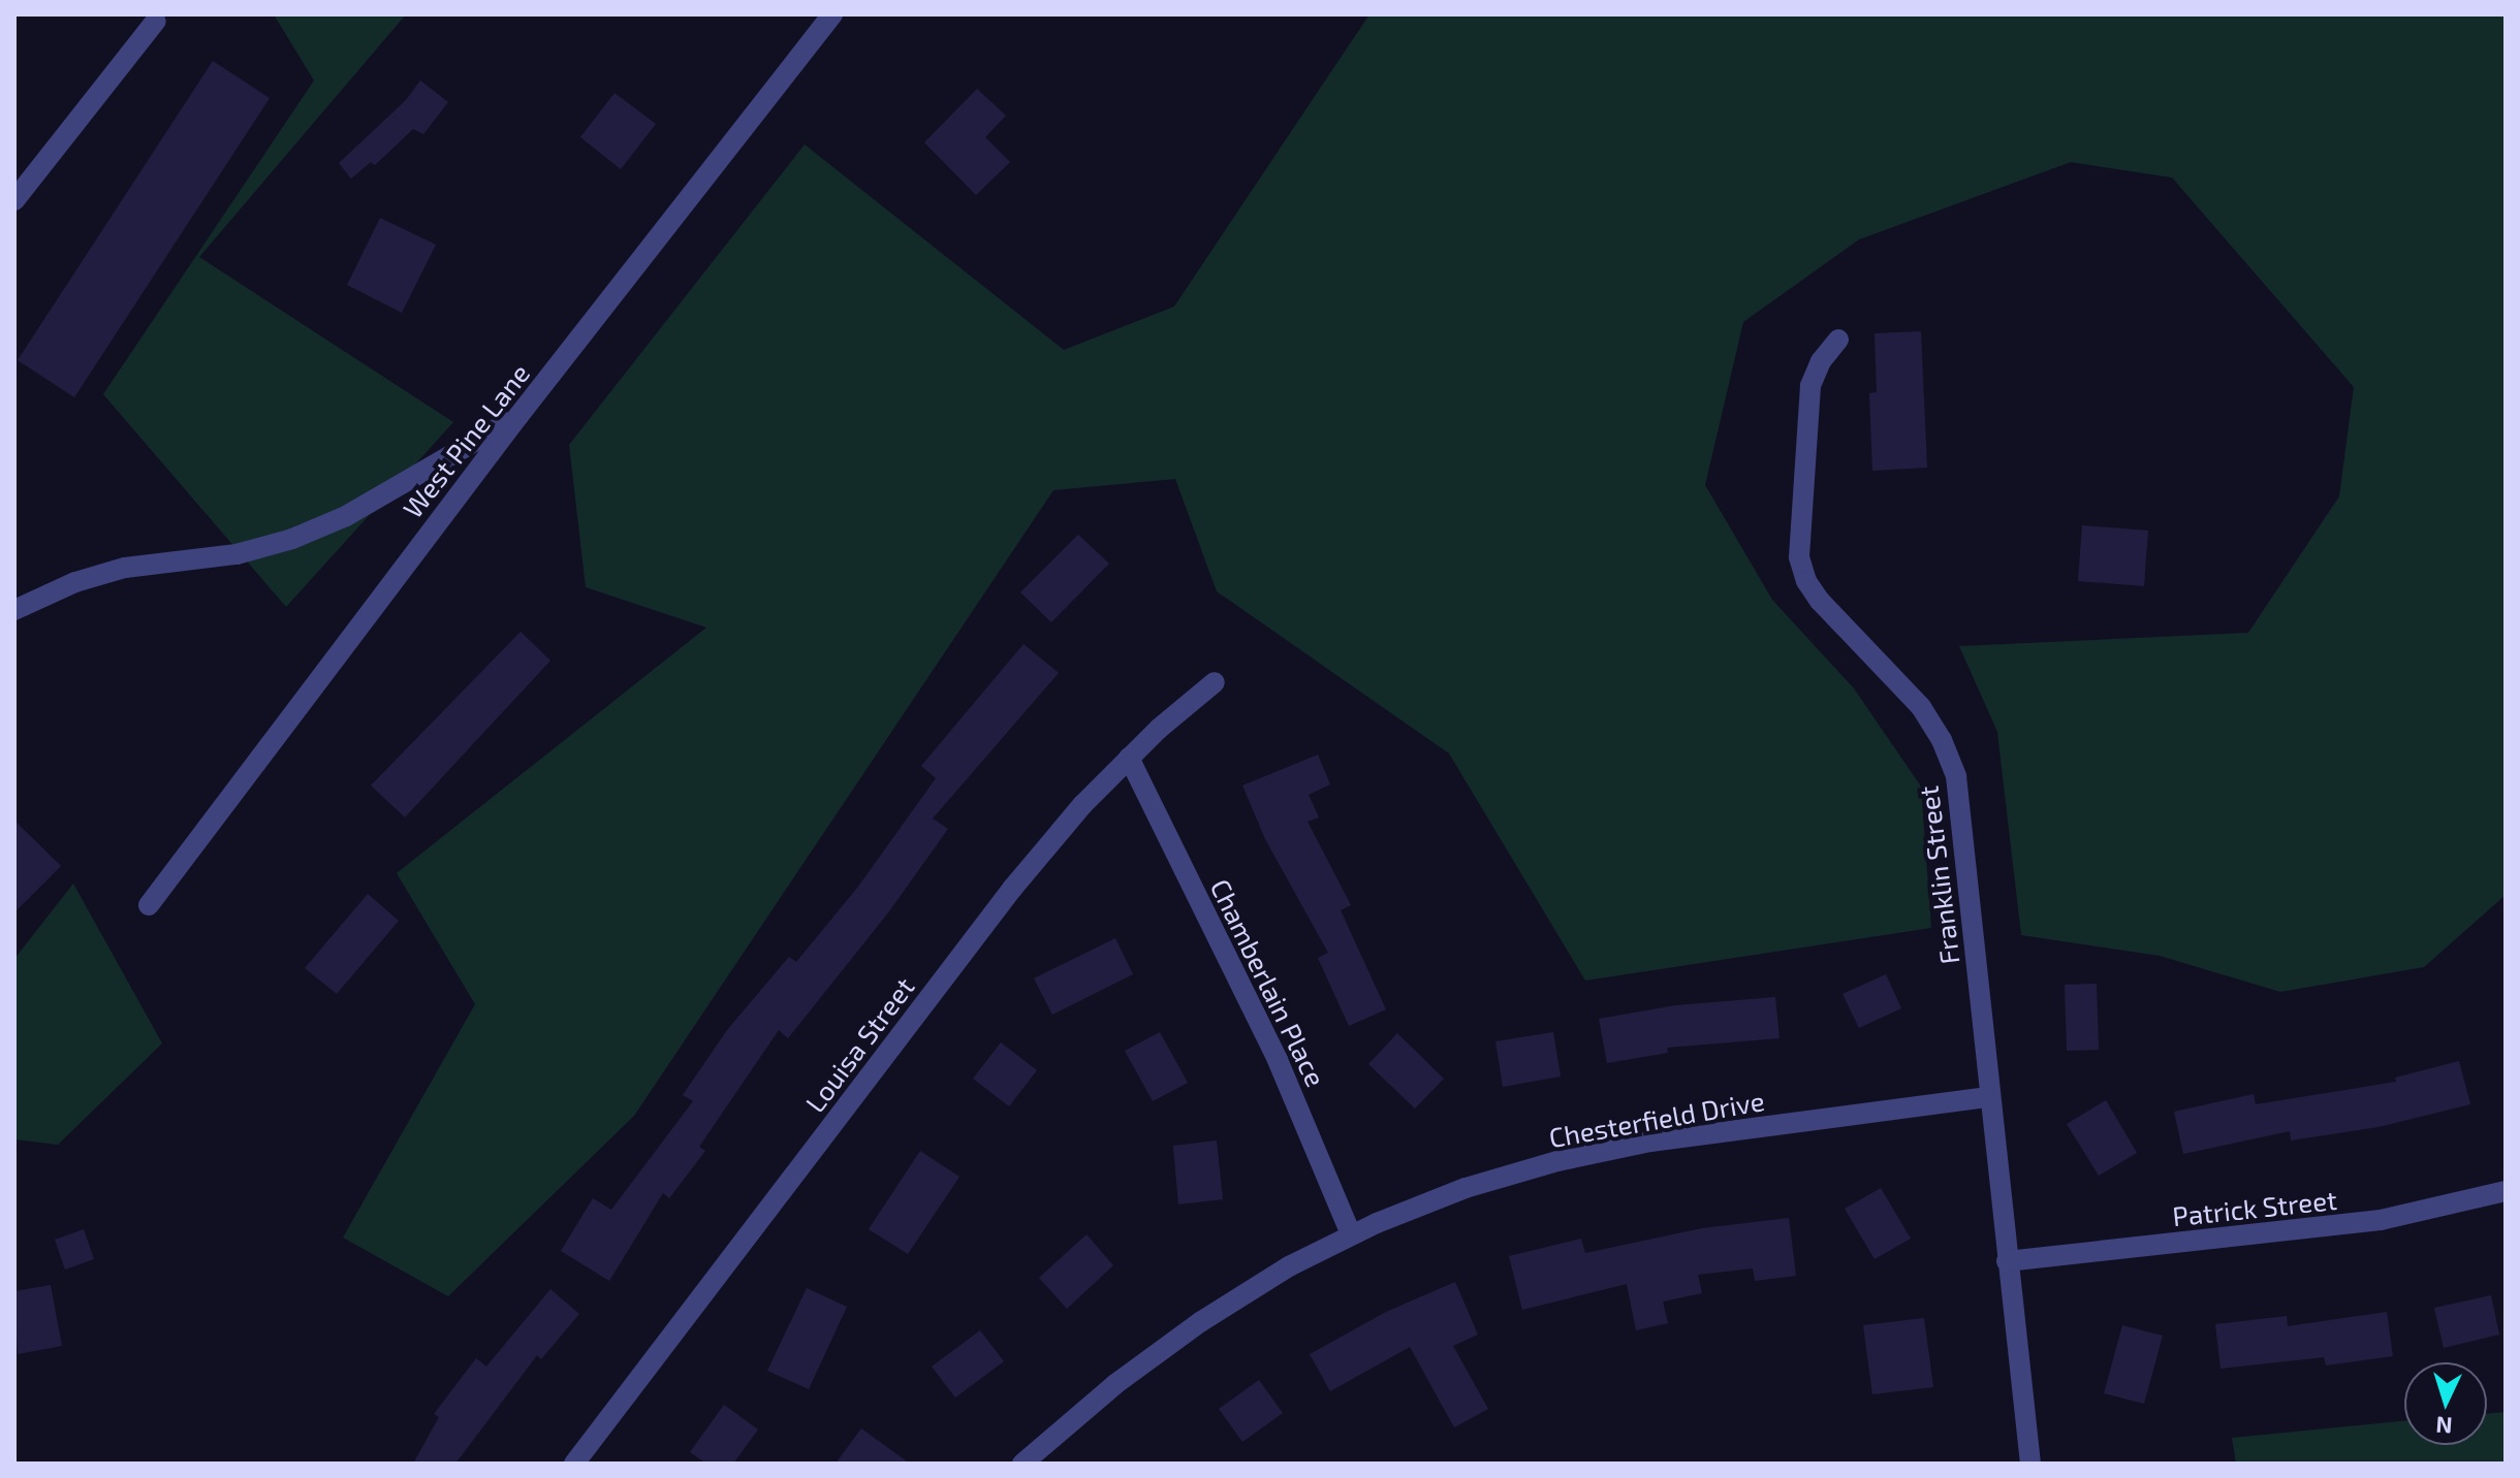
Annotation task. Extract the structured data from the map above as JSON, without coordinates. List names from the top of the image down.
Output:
{
  "streets": {
    "street": [
      "West Pine Lane",
      "Franklin Street",
      "Chamberlain Place",
      "Louisa Street",
      "Chesterfield Drive",
      "Patrick Street"
    ]
  },
  "crossings": [
    ["Franklin Street", "Chesterfield Drive"],
    ["Franklin Street", "Patrick Street"],
    ["Chamberlain Place", "Louisa Street"],
    ["Chamberlain Place", "Chesterfield Drive"]
  ],
  "north": "bottom"
}
